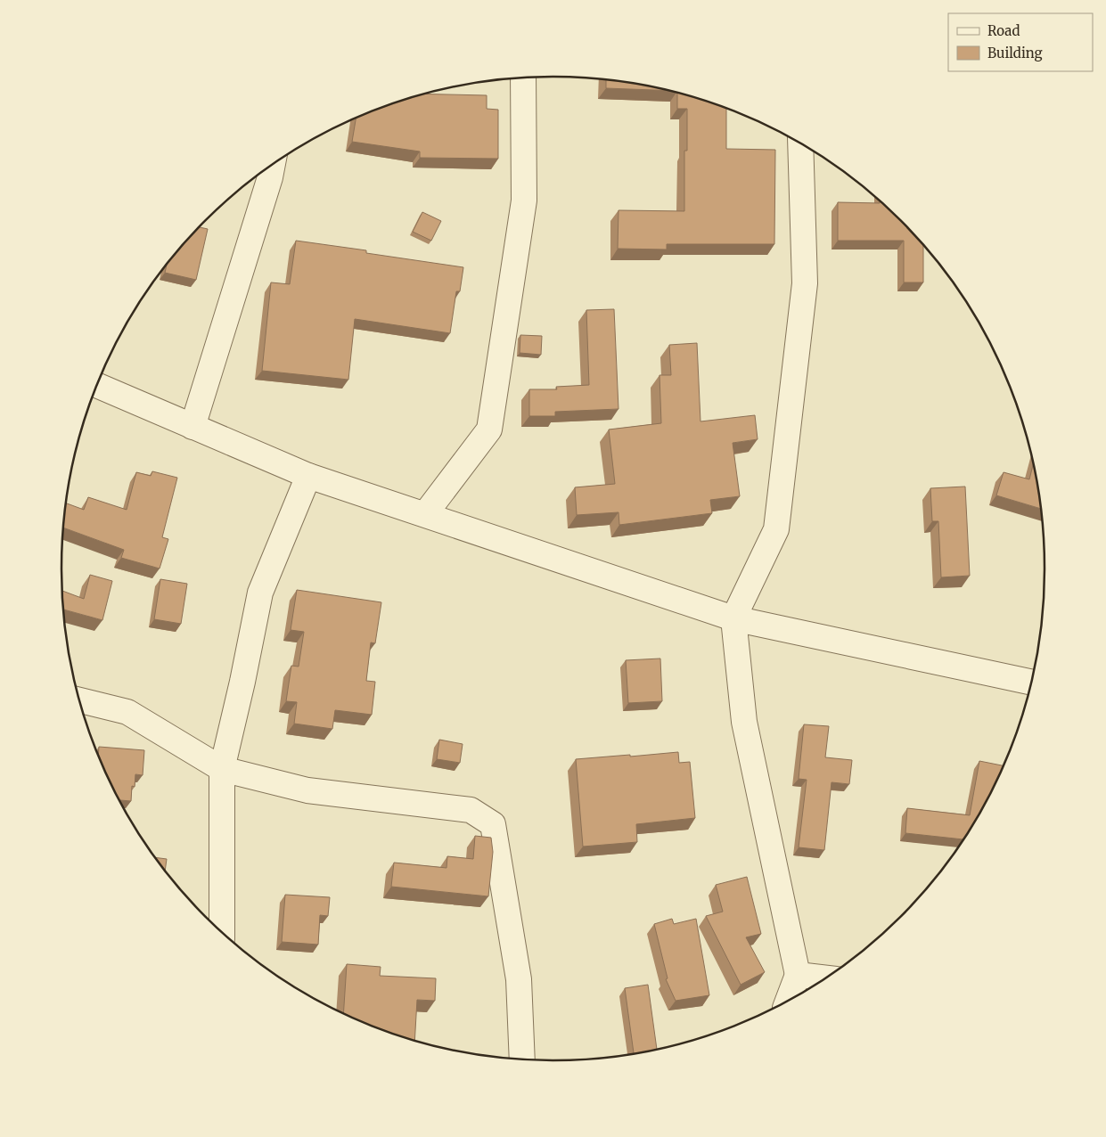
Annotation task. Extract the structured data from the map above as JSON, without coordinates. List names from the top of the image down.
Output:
{
  "legend": ["Road", "Building"]
}
